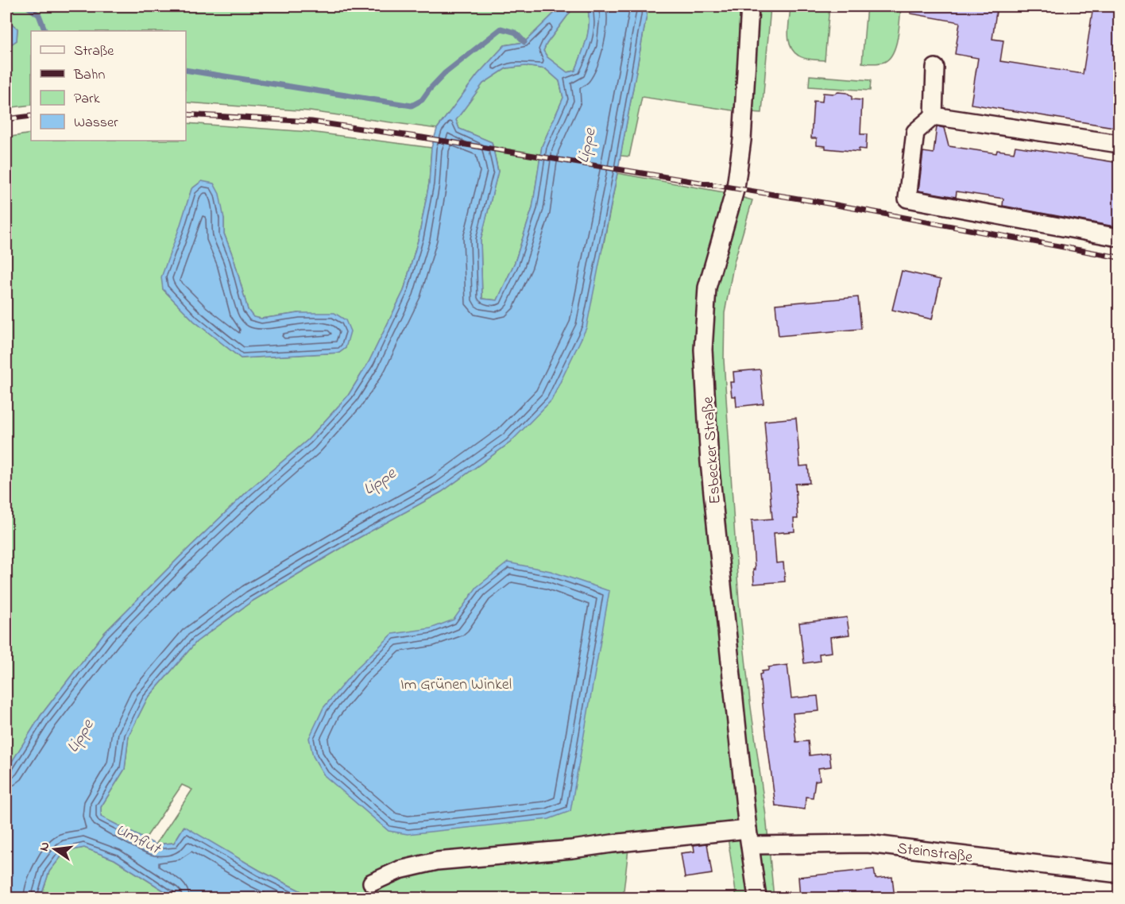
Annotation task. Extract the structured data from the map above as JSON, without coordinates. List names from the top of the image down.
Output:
{
  "streets": {
    "street": ["Esbecker Straße", "Steinstraße"]
  },
  "crossings": [
    ["Esbecker Straße", "Steinstraße"]
  ],
  "water": ["Lippe", "Umflut"],
  "parks": ["Im Grünen Winkel"],
  "legend": [
    "Straße",
    "Bahn",
    "Park",
    "Wasser"
  ],
  "north": "left"
}
